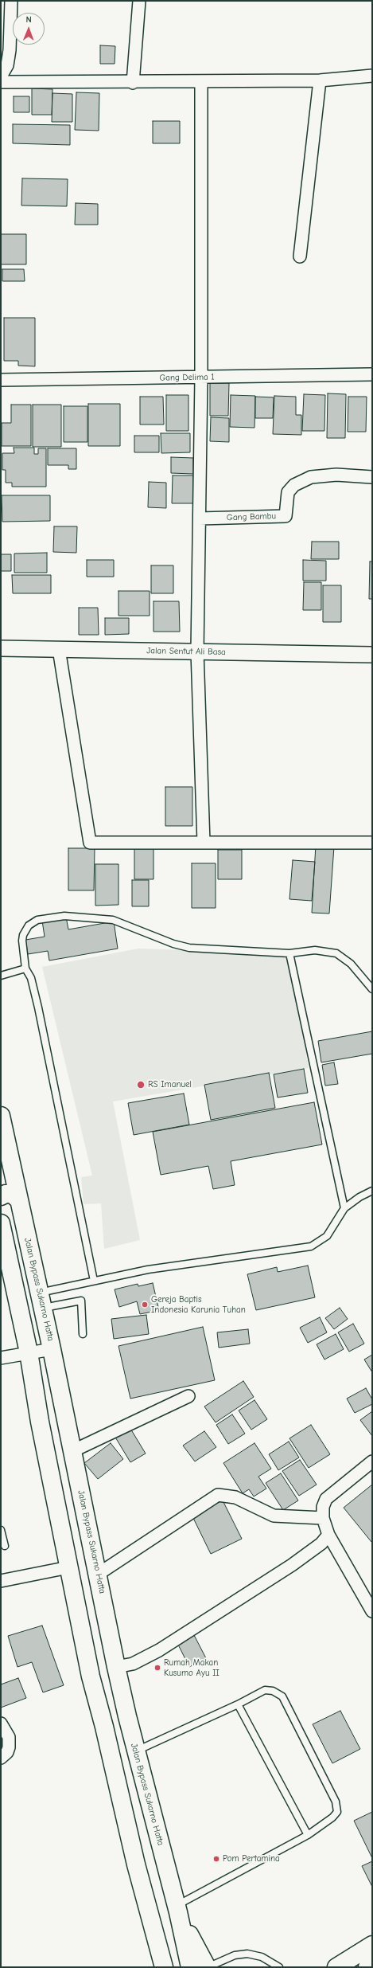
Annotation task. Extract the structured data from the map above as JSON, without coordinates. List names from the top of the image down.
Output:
{
  "streets": {
    "main road": ["Jalan Bypass Sukarno Hatta"],
    "street": ["Gang Delima 1", "Gang Bambu", "Jalan Sentut Ali Basa"]
  },
  "places": [
    "RS Imanuel",
    "Gereja Baptis Indonesia Karunia Tuhan",
    "Rumah Makan Kusumo Ayu II",
    "Pom Pertamina"
  ],
  "north": "top"
}
